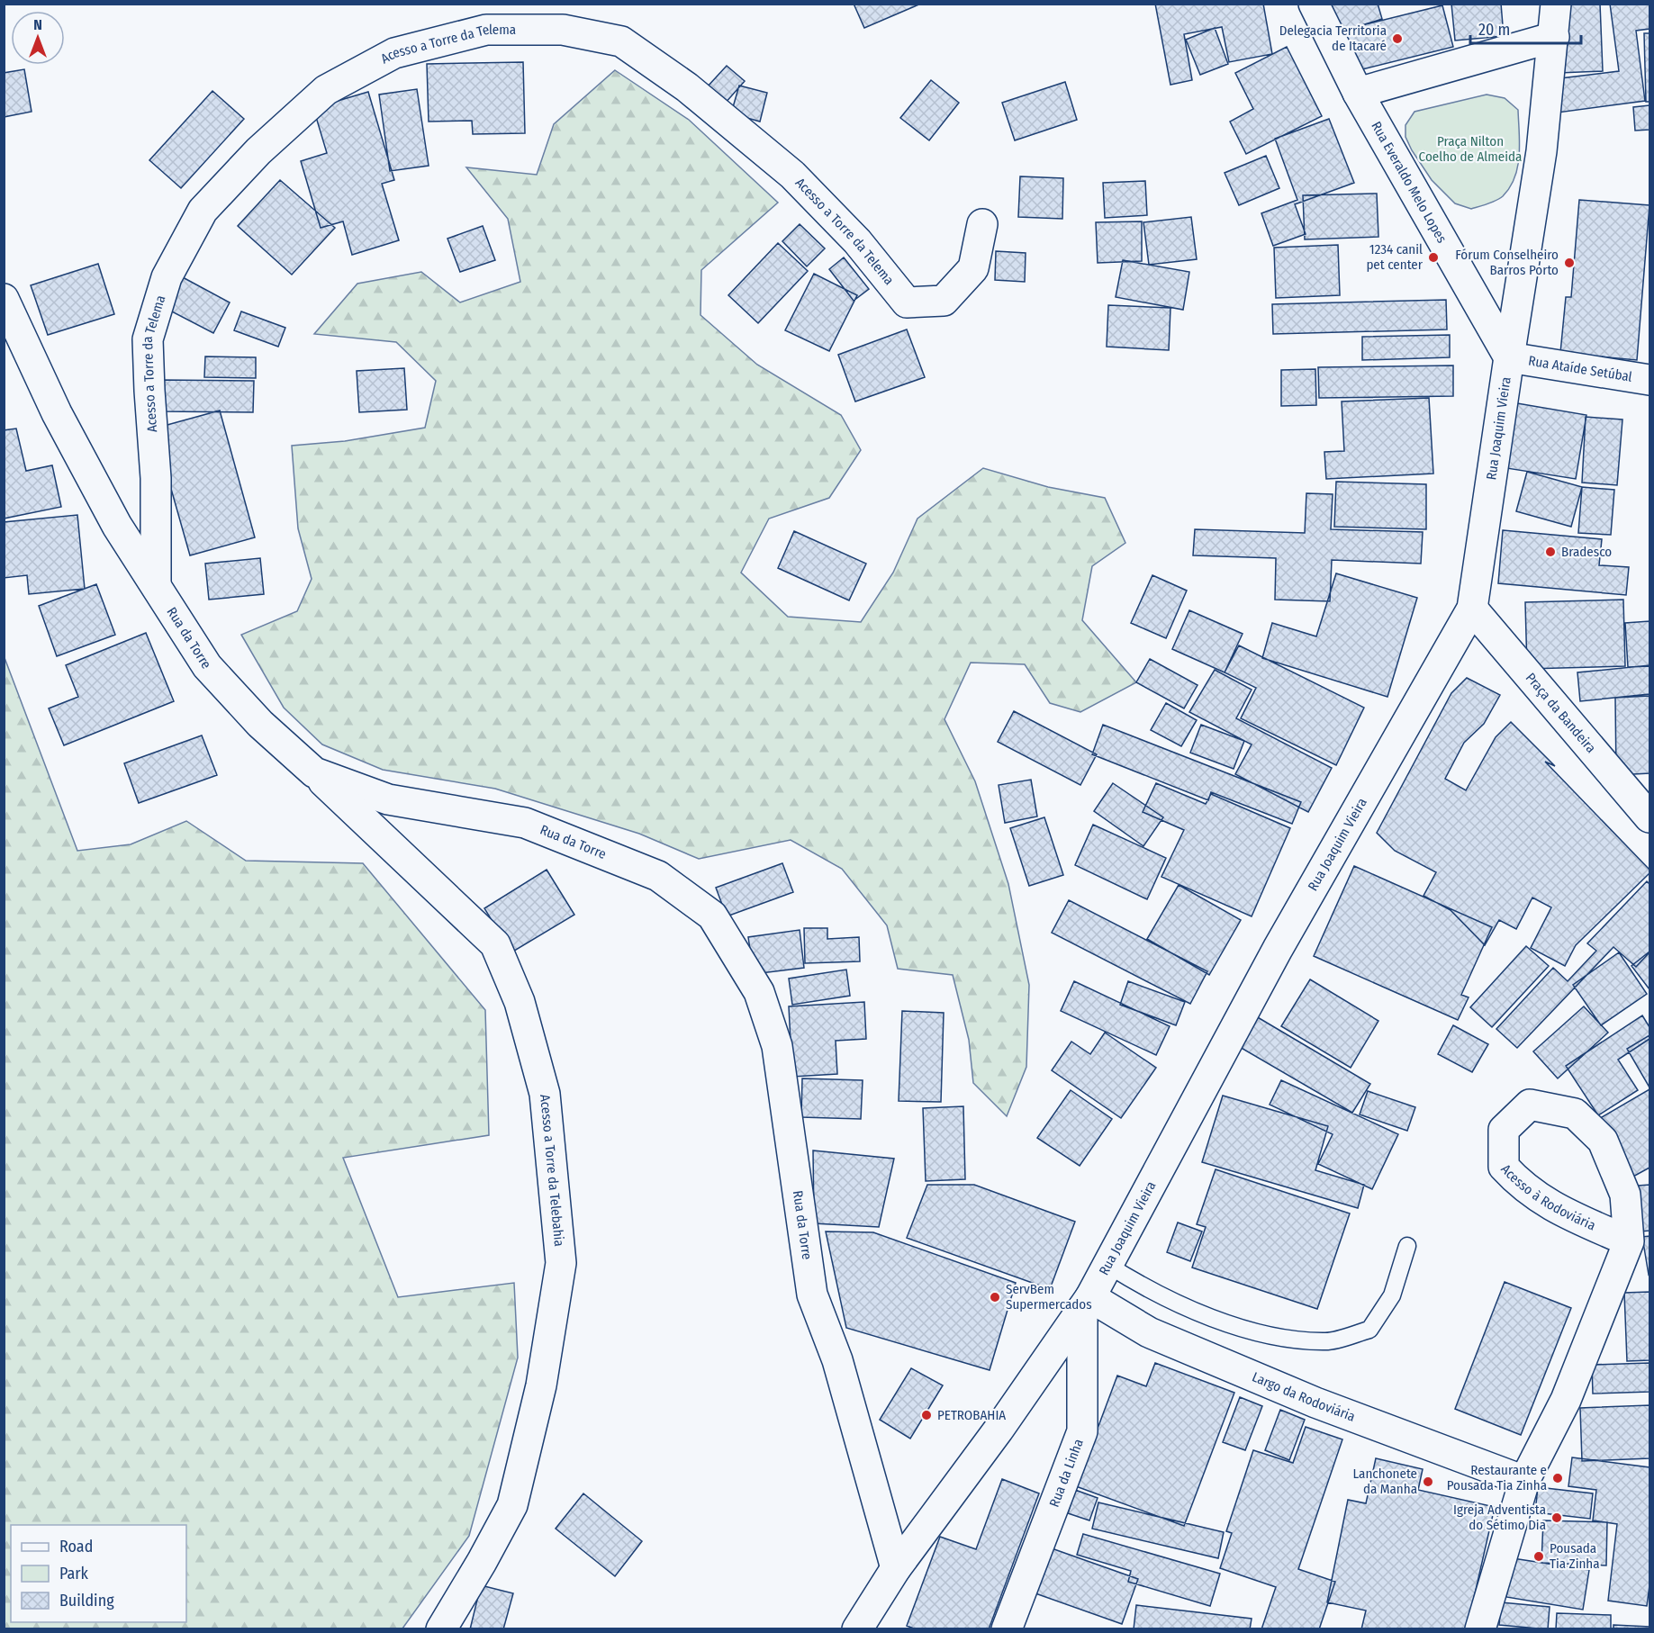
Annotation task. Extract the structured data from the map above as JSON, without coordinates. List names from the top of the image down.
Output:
{
  "streets": {
    "street": [
      "Acesso a Torre da Telema",
      "Rua Everaldo Melo Lopes",
      "Rua Ataíde Setúbal",
      "Rua Joaquim Vieira",
      "Rua da Torre",
      "Praça da Bandeira",
      "Acesso a Torre da Telebahia",
      "Acesso à Rodoviária",
      "Largo da Rodoviária",
      "Rua da Linha"
    ]
  },
  "crossings": [
    ["Acesso a Torre da Telema", "Rua da Torre"],
    ["Rua Everaldo Melo Lopes", "Rua Ataíde Setúbal"],
    ["Rua Everaldo Melo Lopes", "Rua Joaquim Vieira"],
    ["Rua Ataíde Setúbal", "Rua Joaquim Vieira"],
    ["Rua Joaquim Vieira", "Rua da Torre"],
    ["Rua Joaquim Vieira", "Praça da Bandeira"],
    ["Rua Joaquim Vieira", "Largo da Rodoviária"],
    ["Rua Joaquim Vieira", "Rua da Linha"],
    ["Rua da Torre", "Acesso a Torre da Telebahia"],
    ["Acesso à Rodoviária", "Largo da Rodoviária"],
    ["Largo da Rodoviária", "Rua da Linha"]
  ],
  "parks": ["Praça Nilton Coelho de Almeida"],
  "places": [
    "Delegacia Territoria de Itacaré",
    "1234 canil pet center",
    "Fórum Conselheiro Barros Porto",
    "Bradesco",
    "ServBem Supermercados",
    "PETROBAHIA",
    "Restaurante e Pousada Tia Zinha",
    "Lanchonete da Manha",
    "Igreja Adventista do Sétimo Dia",
    "Pousada Tia Zinha"
  ],
  "legend": ["Road", "Park", "Building"],
  "scale_bar": "20 m",
  "north": "top"
}
